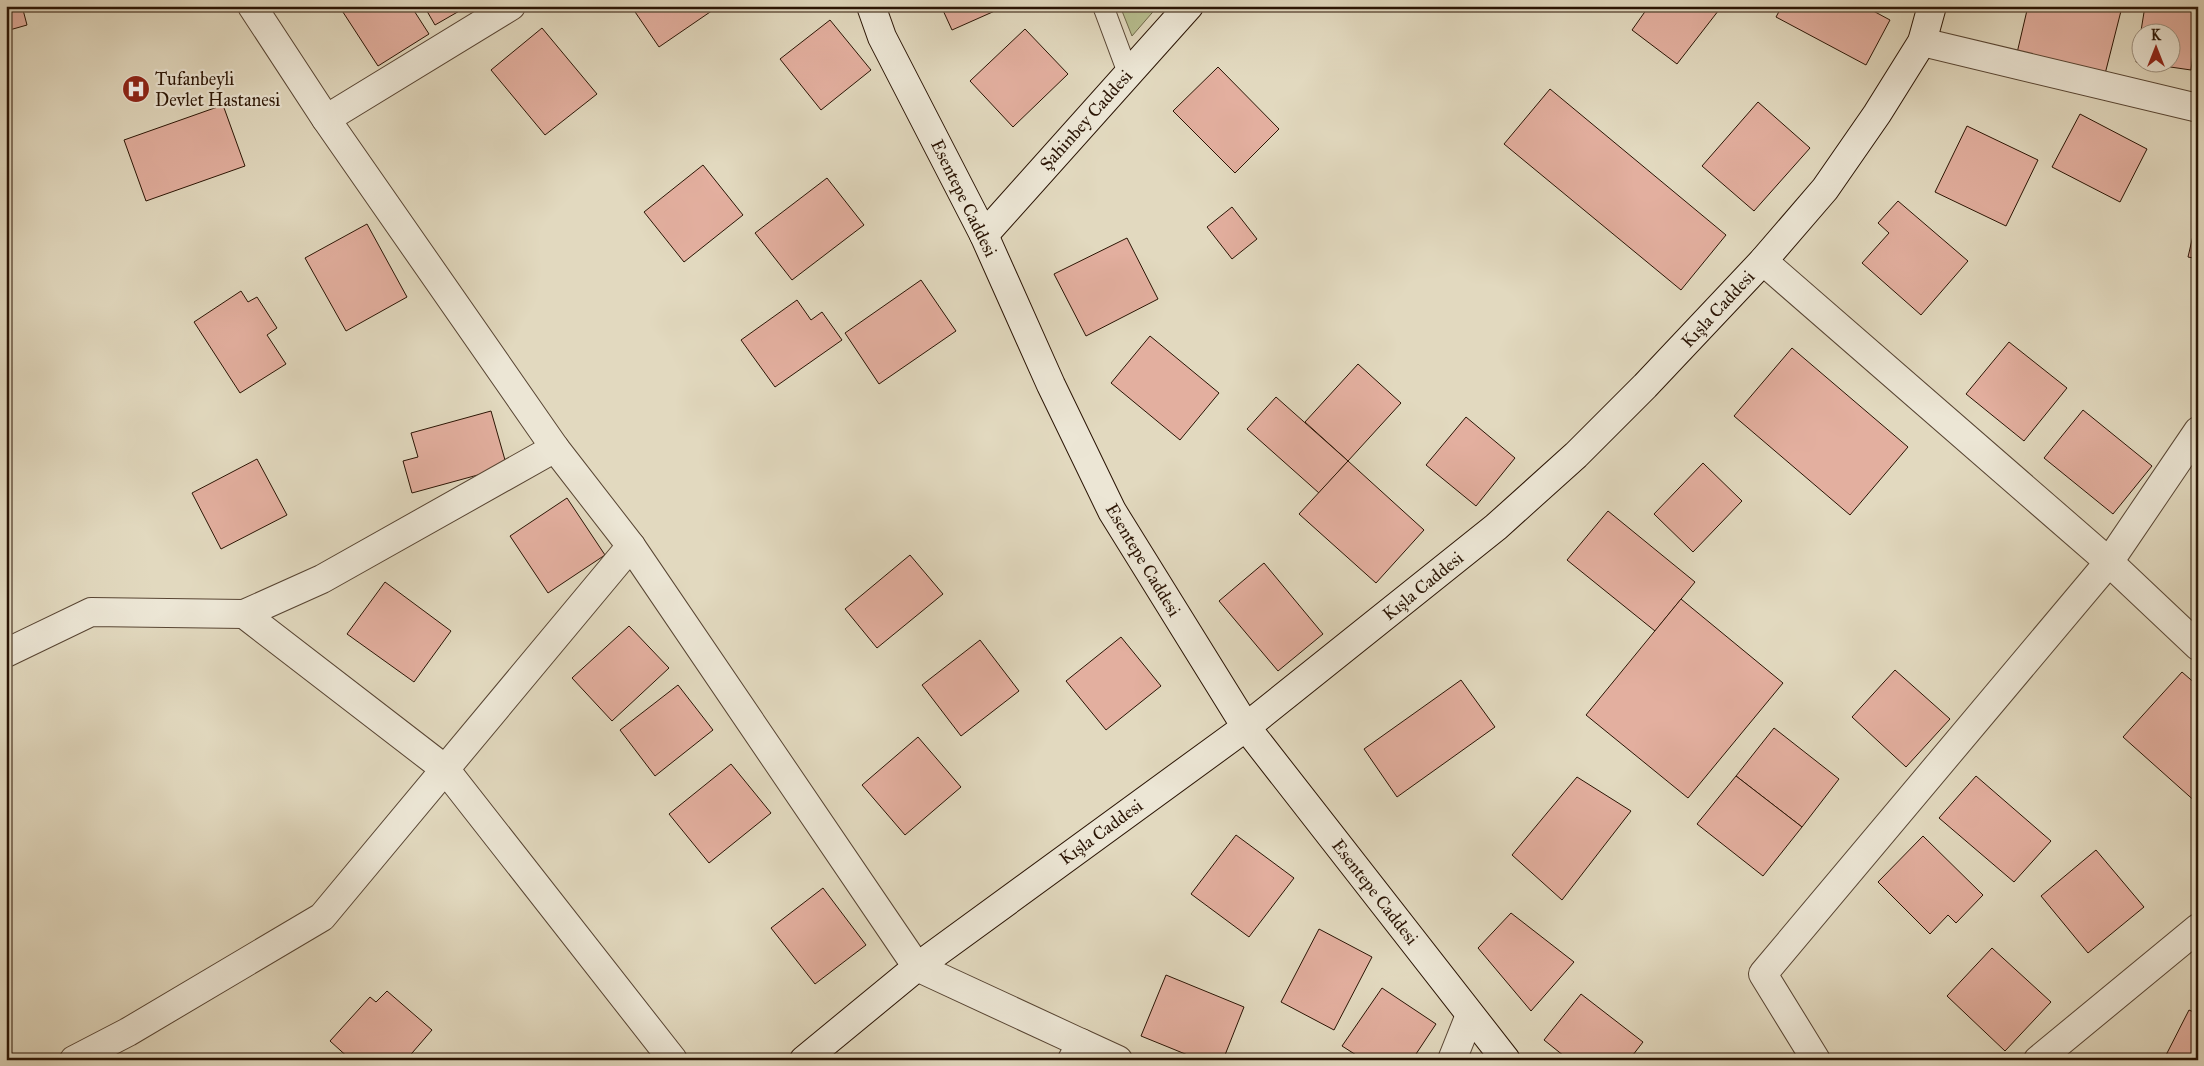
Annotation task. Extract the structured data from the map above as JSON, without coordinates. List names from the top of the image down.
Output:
{
  "streets": {
    "street": ["Şahinbey Caddesi", "Esentepe Caddesi", "Kışla Caddesi"]
  },
  "crossings": [
    ["Şahinbey Caddesi", "Esentepe Caddesi"],
    ["Esentepe Caddesi", "Kışla Caddesi"]
  ],
  "places": {
    "hospital": ["Tufanbeyli Devlet Hastanesi"]
  },
  "north": "top"
}
